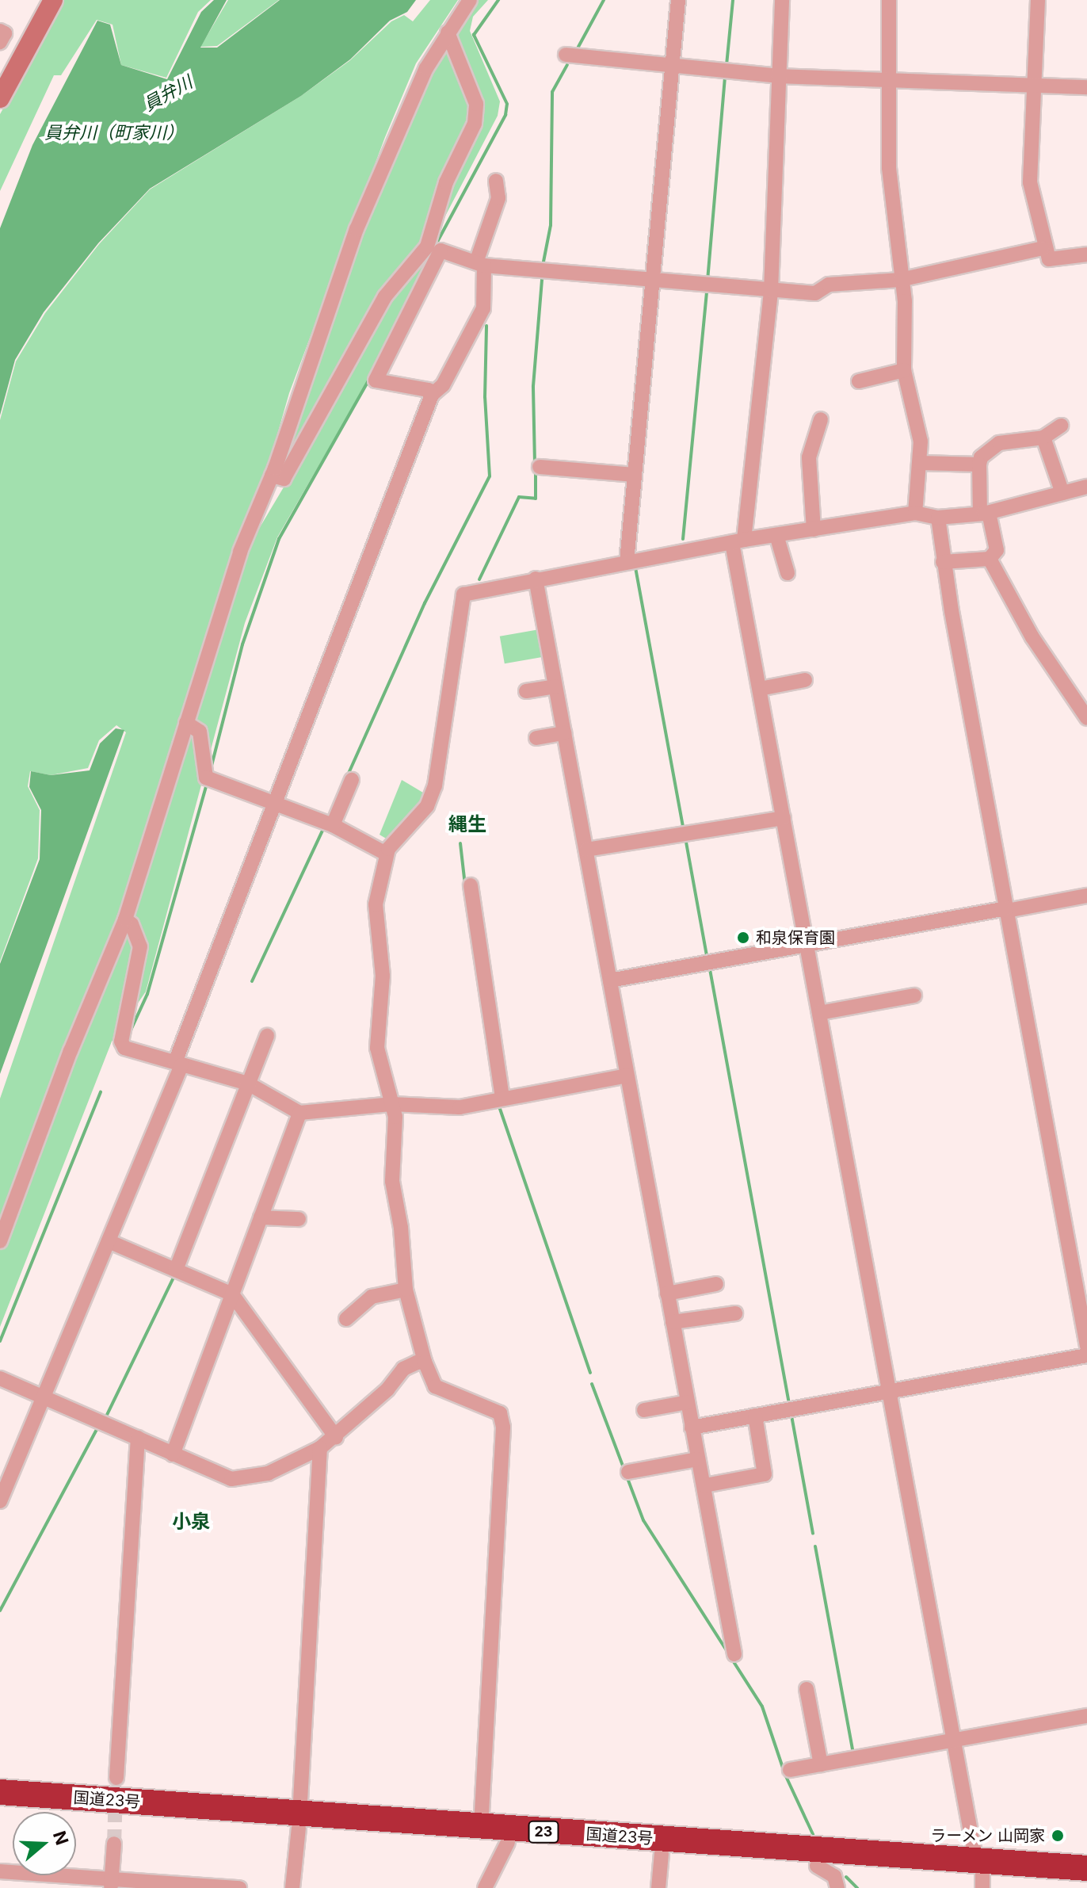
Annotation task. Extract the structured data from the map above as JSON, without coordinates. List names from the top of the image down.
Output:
{
  "streets": {
    "highway": ["国道23号", "23"]
  },
  "districts": ["縄生", "小泉"],
  "water": ["員弁川", "員弁川（町家川）"],
  "places": ["和泉保育園", "ラーメン 山岡家"],
  "north": "right"
}
